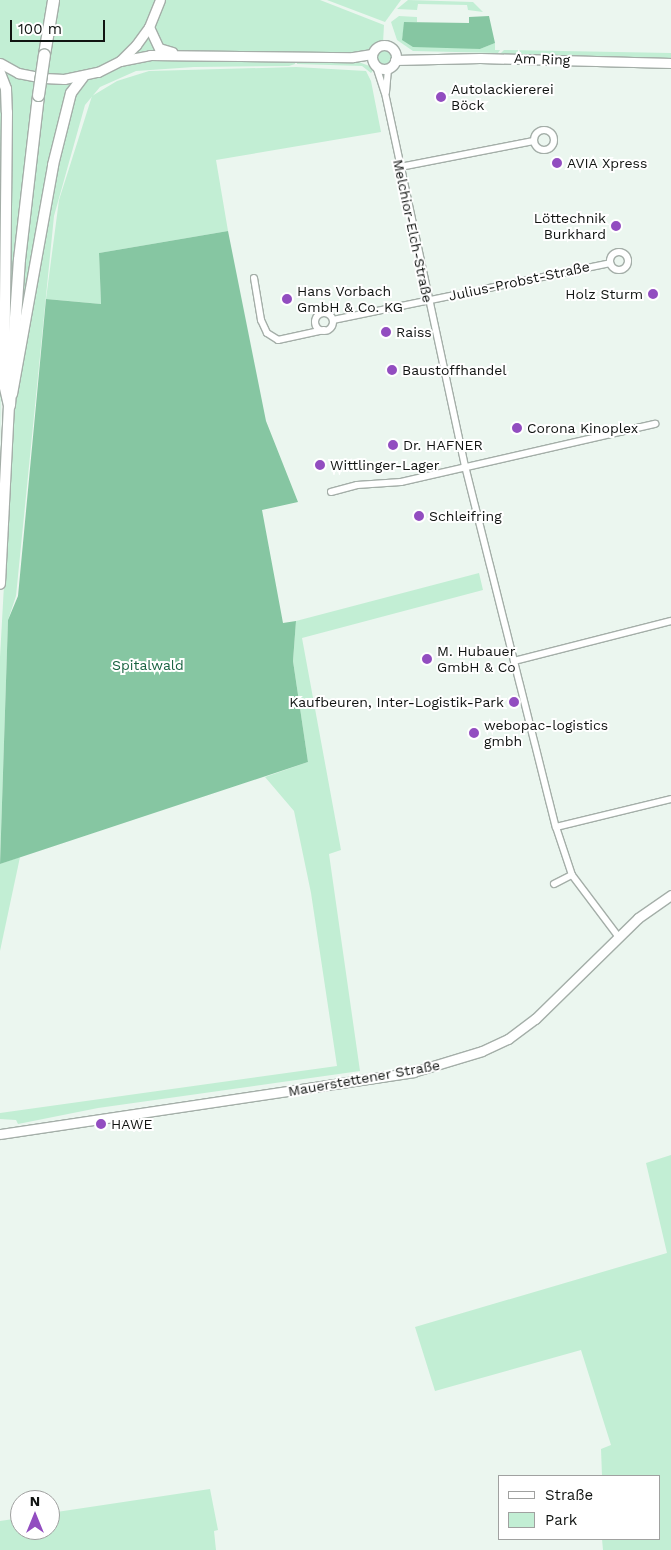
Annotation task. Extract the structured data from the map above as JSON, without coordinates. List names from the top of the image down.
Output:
{
  "streets": {
    "main road": ["Am Ring", "Mauerstettener Straße"],
    "street": ["Melchior-Elch-Straße", "Julius-Probst-Straße"]
  },
  "crossings": [
    ["Am Ring", "Melchior-Elch-Straße"],
    ["Melchior-Elch-Straße", "Julius-Probst-Straße"],
    ["Melchior-Elch-Straße", "Mauerstettener Straße"]
  ],
  "parks": ["Spitalwald"],
  "places": [
    "Autolackiererei Böck",
    "AVIA Xpress",
    "Löttechnik Burkhard",
    "Holz Sturm",
    "Hans Vorbach GmbH & Co. KG",
    "Raiss",
    "Baustoffhandel",
    "Corona Kinoplex",
    "Dr. HAFNER",
    "Wittlinger-Lager",
    "Schleifring",
    "M. Hubauer GmbH & Co",
    "Kaufbeuren, Inter-Logistik-Park",
    "webopac-logistics gmbh",
    "HAWE"
  ],
  "legend": ["Straße", "Park"],
  "scale_bar": "100 m",
  "north": "top"
}
